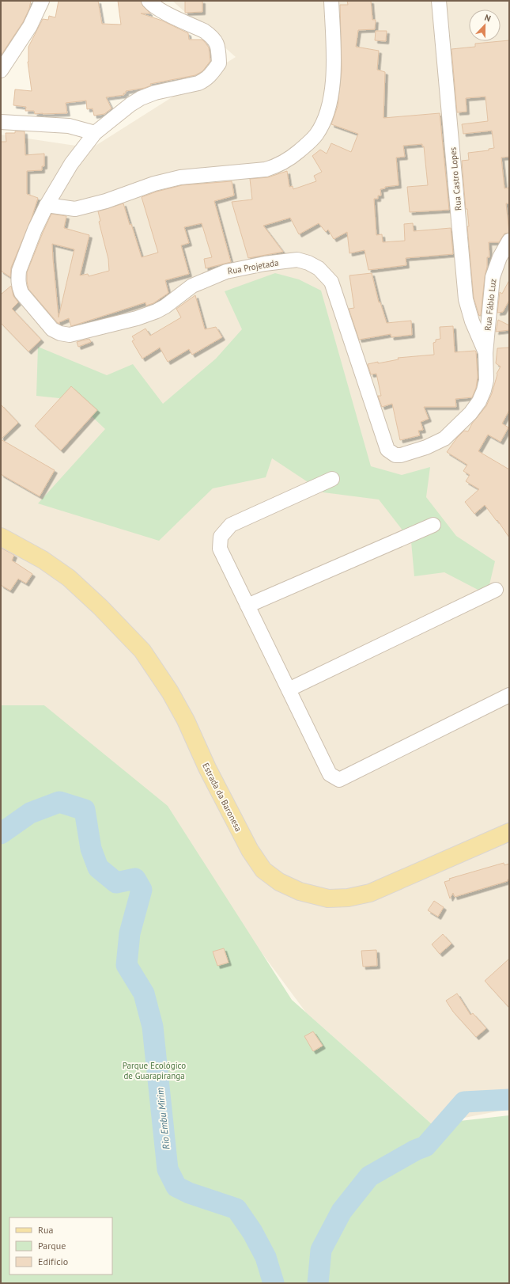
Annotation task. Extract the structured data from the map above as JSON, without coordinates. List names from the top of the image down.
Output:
{
  "streets": {
    "main road": ["Estrada da Baronesa"],
    "street": ["Rua Castro Lopes", "Rua Projetada", "Rua Fábio Luz"]
  },
  "crossings": [
    ["Rua Castro Lopes", "Rua Projetada"],
    ["Rua Castro Lopes", "Rua Fábio Luz"],
    ["Rua Projetada", "Rua Fábio Luz"]
  ],
  "water": ["Rio Embu Mirim"],
  "parks": ["Parque Ecológico de Guarapiranga"],
  "legend": ["Rua", "Parque", "Edifício"],
  "north": "top"
}
